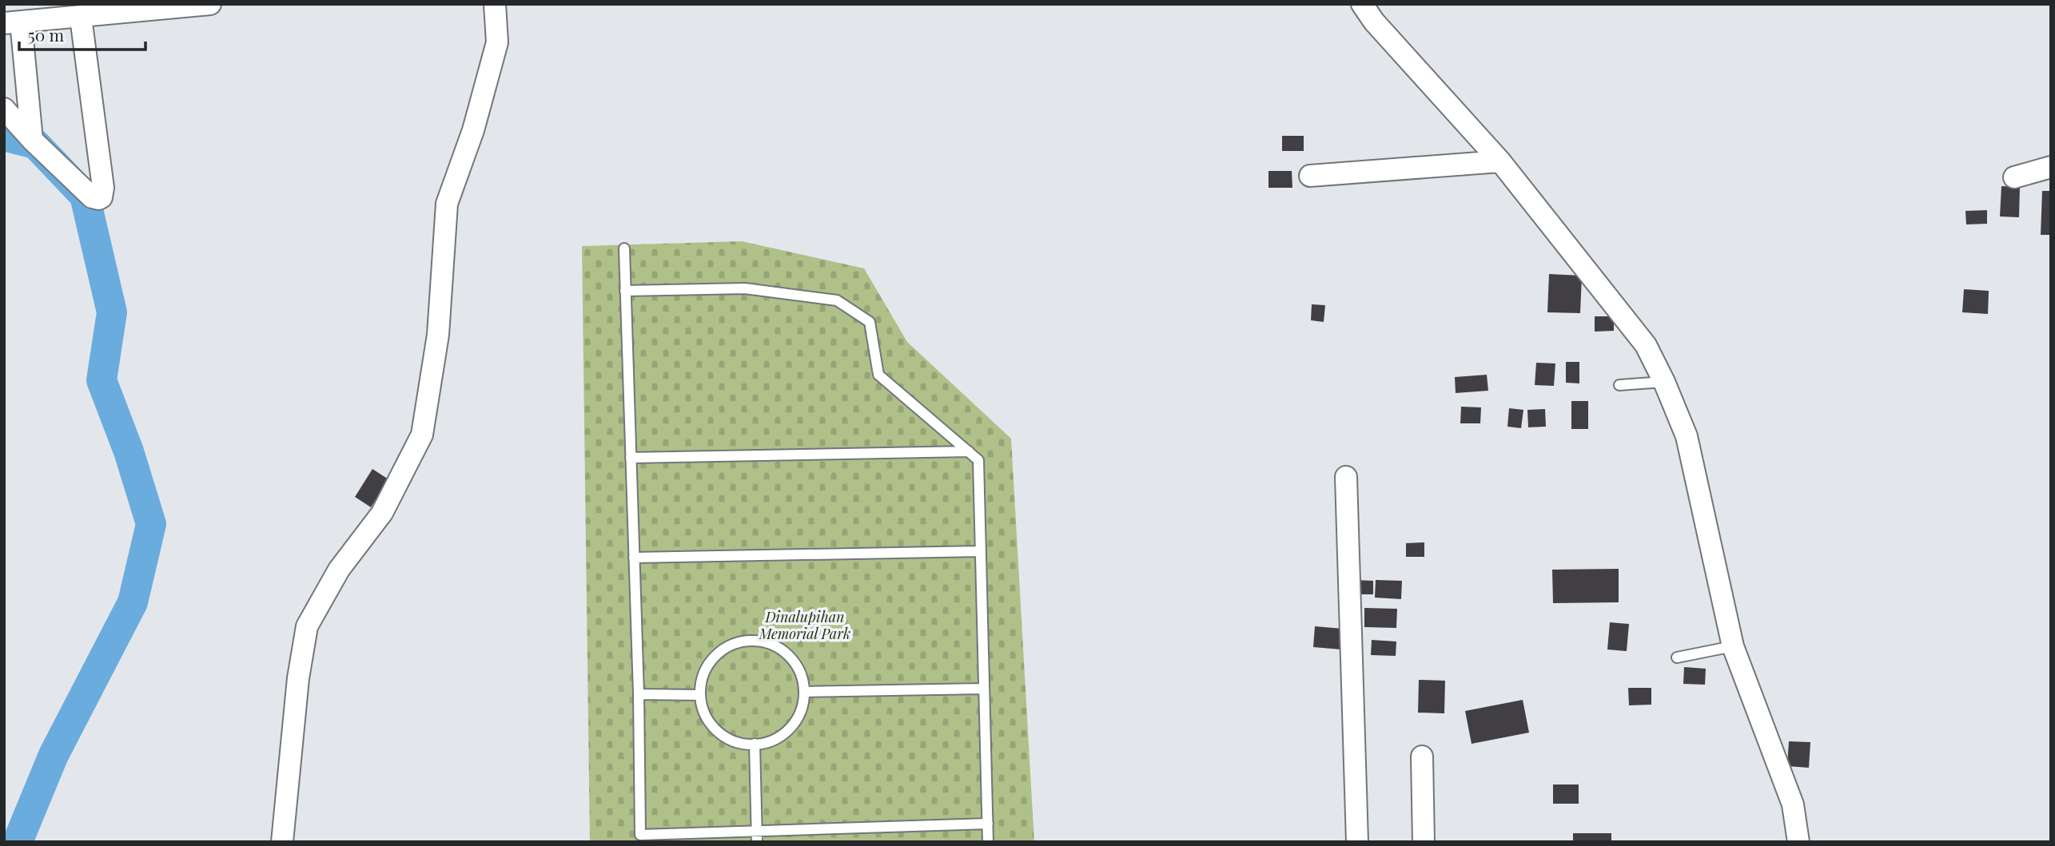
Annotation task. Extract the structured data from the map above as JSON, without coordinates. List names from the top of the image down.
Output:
{
  "parks": ["Dinalupihan Memorial Park"],
  "scale_bar": "50 m"
}
